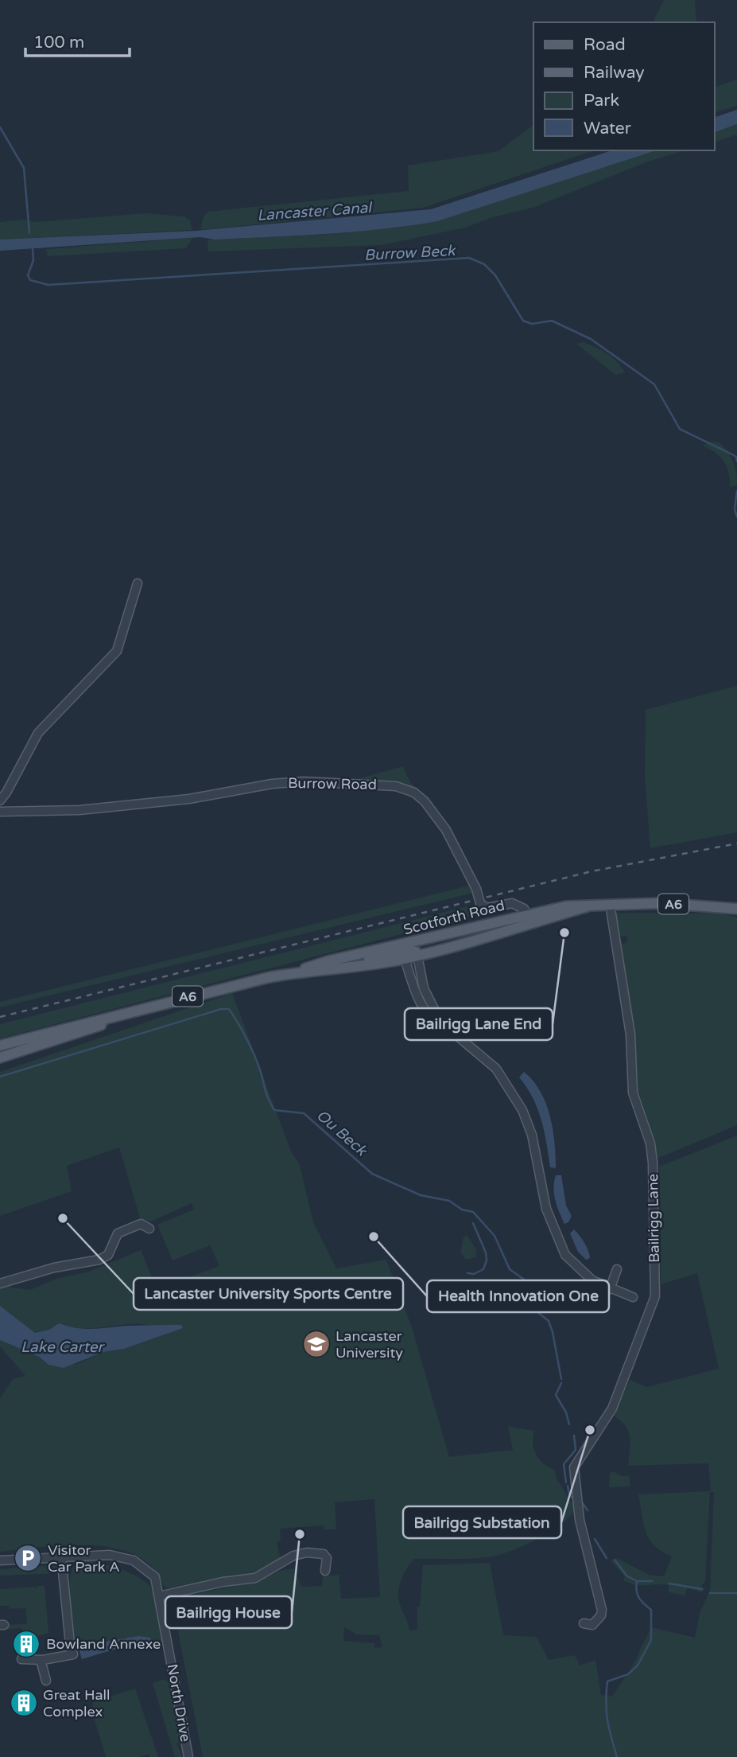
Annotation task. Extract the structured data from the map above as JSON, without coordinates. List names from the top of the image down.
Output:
{
  "streets": {
    "main road": ["A6", "Scotforth Road"],
    "street": ["Burrow Road", "Bailrigg Lane", "North Drive"]
  },
  "crossings": [
    ["Burrow Road", "Scotforth Road"],
    ["Scotforth Road", "Bailrigg Lane"]
  ],
  "water": [
    "Lancaster Canal",
    "Burrow Beck",
    "Ou Beck",
    "Lake Carter"
  ],
  "places": {
    "other": [
      "Bailrigg Lane End",
      "Lancaster University Sports Centre",
      "Health Innovation One",
      "Bailrigg Substation",
      "Bailrigg House"
    ],
    "school or university": ["Lancaster University"],
    "parking": ["Visitor Car Park A"],
    "building": ["Bowland Annexe", "Great Hall Complex"]
  },
  "legend": [
    "Road",
    "Railway",
    "Park",
    "Water"
  ],
  "scale_bar": "100 m"
}
